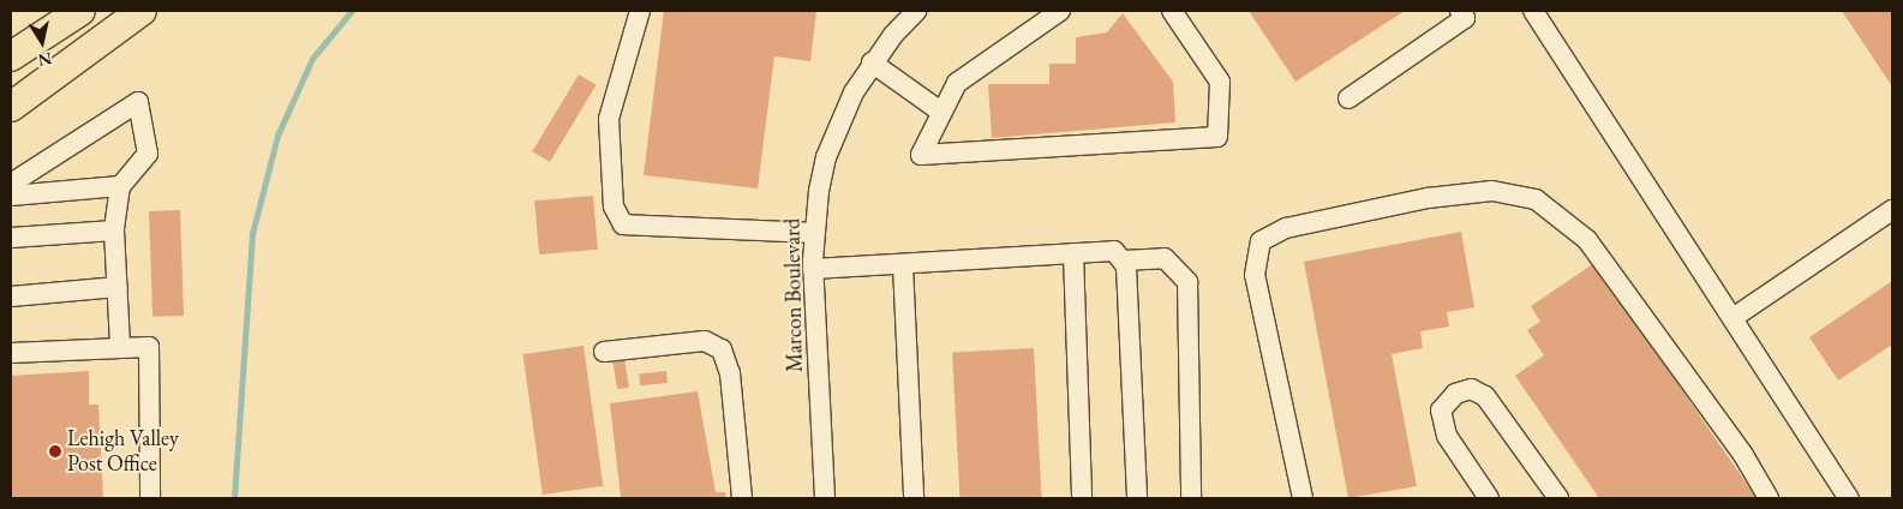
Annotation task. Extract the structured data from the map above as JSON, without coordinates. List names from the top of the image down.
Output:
{
  "streets": {
    "street": ["Marcon Boulevard"]
  },
  "places": ["Lehigh Valley Post Office"],
  "north": "bottom"
}
